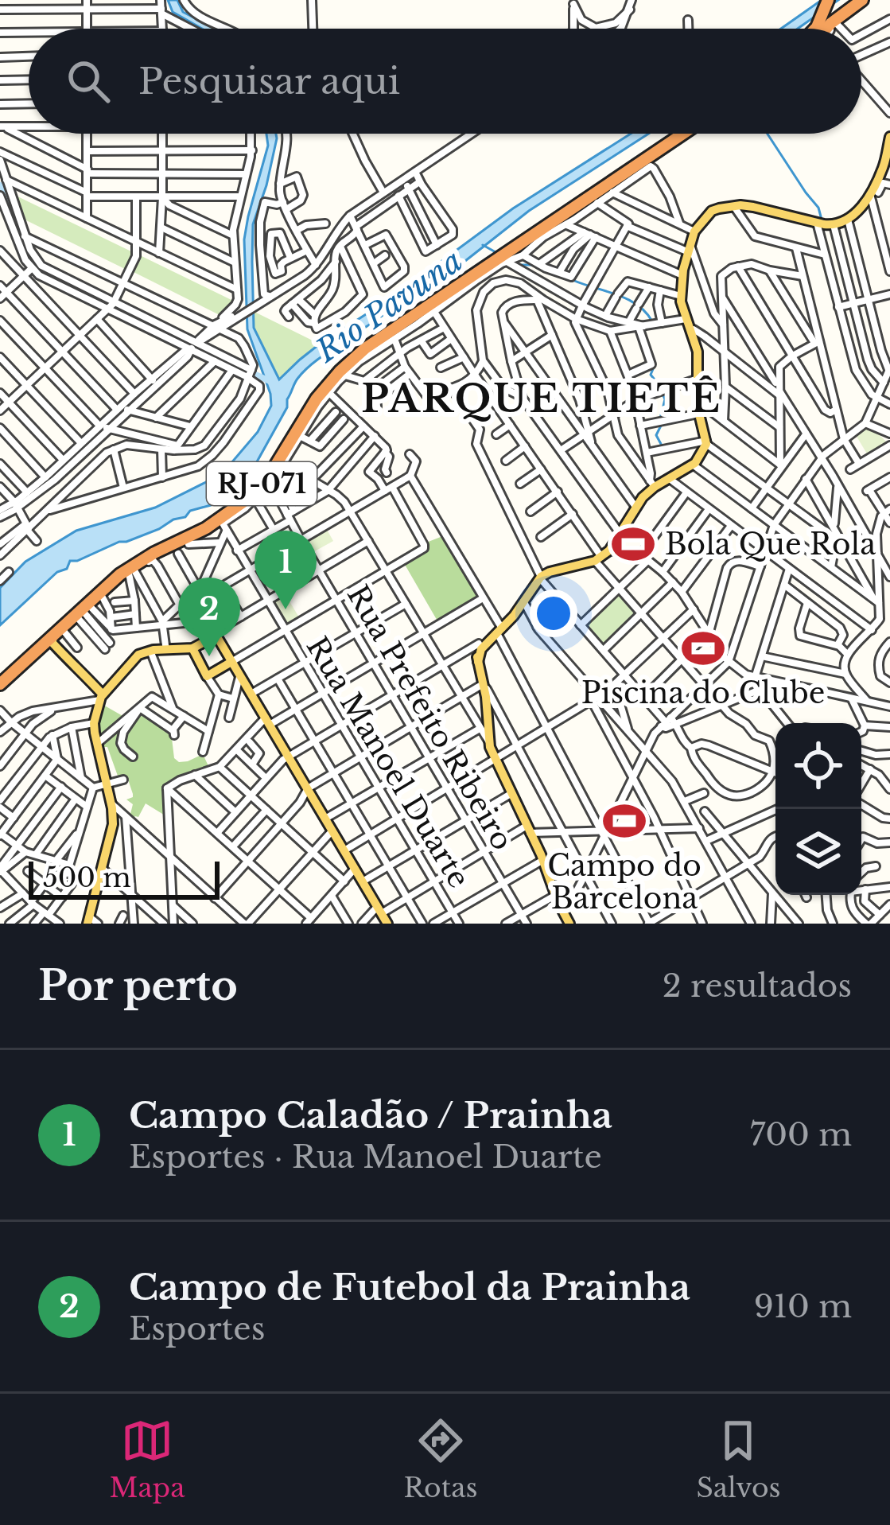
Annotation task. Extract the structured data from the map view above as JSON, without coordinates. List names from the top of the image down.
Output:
{
  "streets": {
    "highway": ["RJ-071"],
    "street": ["Rua Prefeito Ribeiro", "Rua Manoel Duarte"]
  },
  "districts": ["PARQUE TIETÊ"],
  "water": ["Rio Pavuna"],
  "places": {
    "sports": ["Bola Que Rola", "Piscina do Clube", "Campo do Barcelona"]
  },
  "scale_bar": "500 m",
  "page": {
    "search": "Pesquisar aqui",
    "pins": ["1", "2"],
    "scale": "500 m",
    "heading": ["Por perto", "2 resultados"],
    "list": [
      {
        "mark": "1",
        "name": "Campo Caladão / Prainha",
        "note": "Esportes · Rua Manoel Duarte",
        "value": "700 m"
      },
      {
        "mark": "2",
        "name": "Campo de Futebol da Prainha",
        "note": "Esportes",
        "value": "910 m"
      }
    ],
    "nav": ["Mapa", "Rotas", "Salvos"]
  }
}
